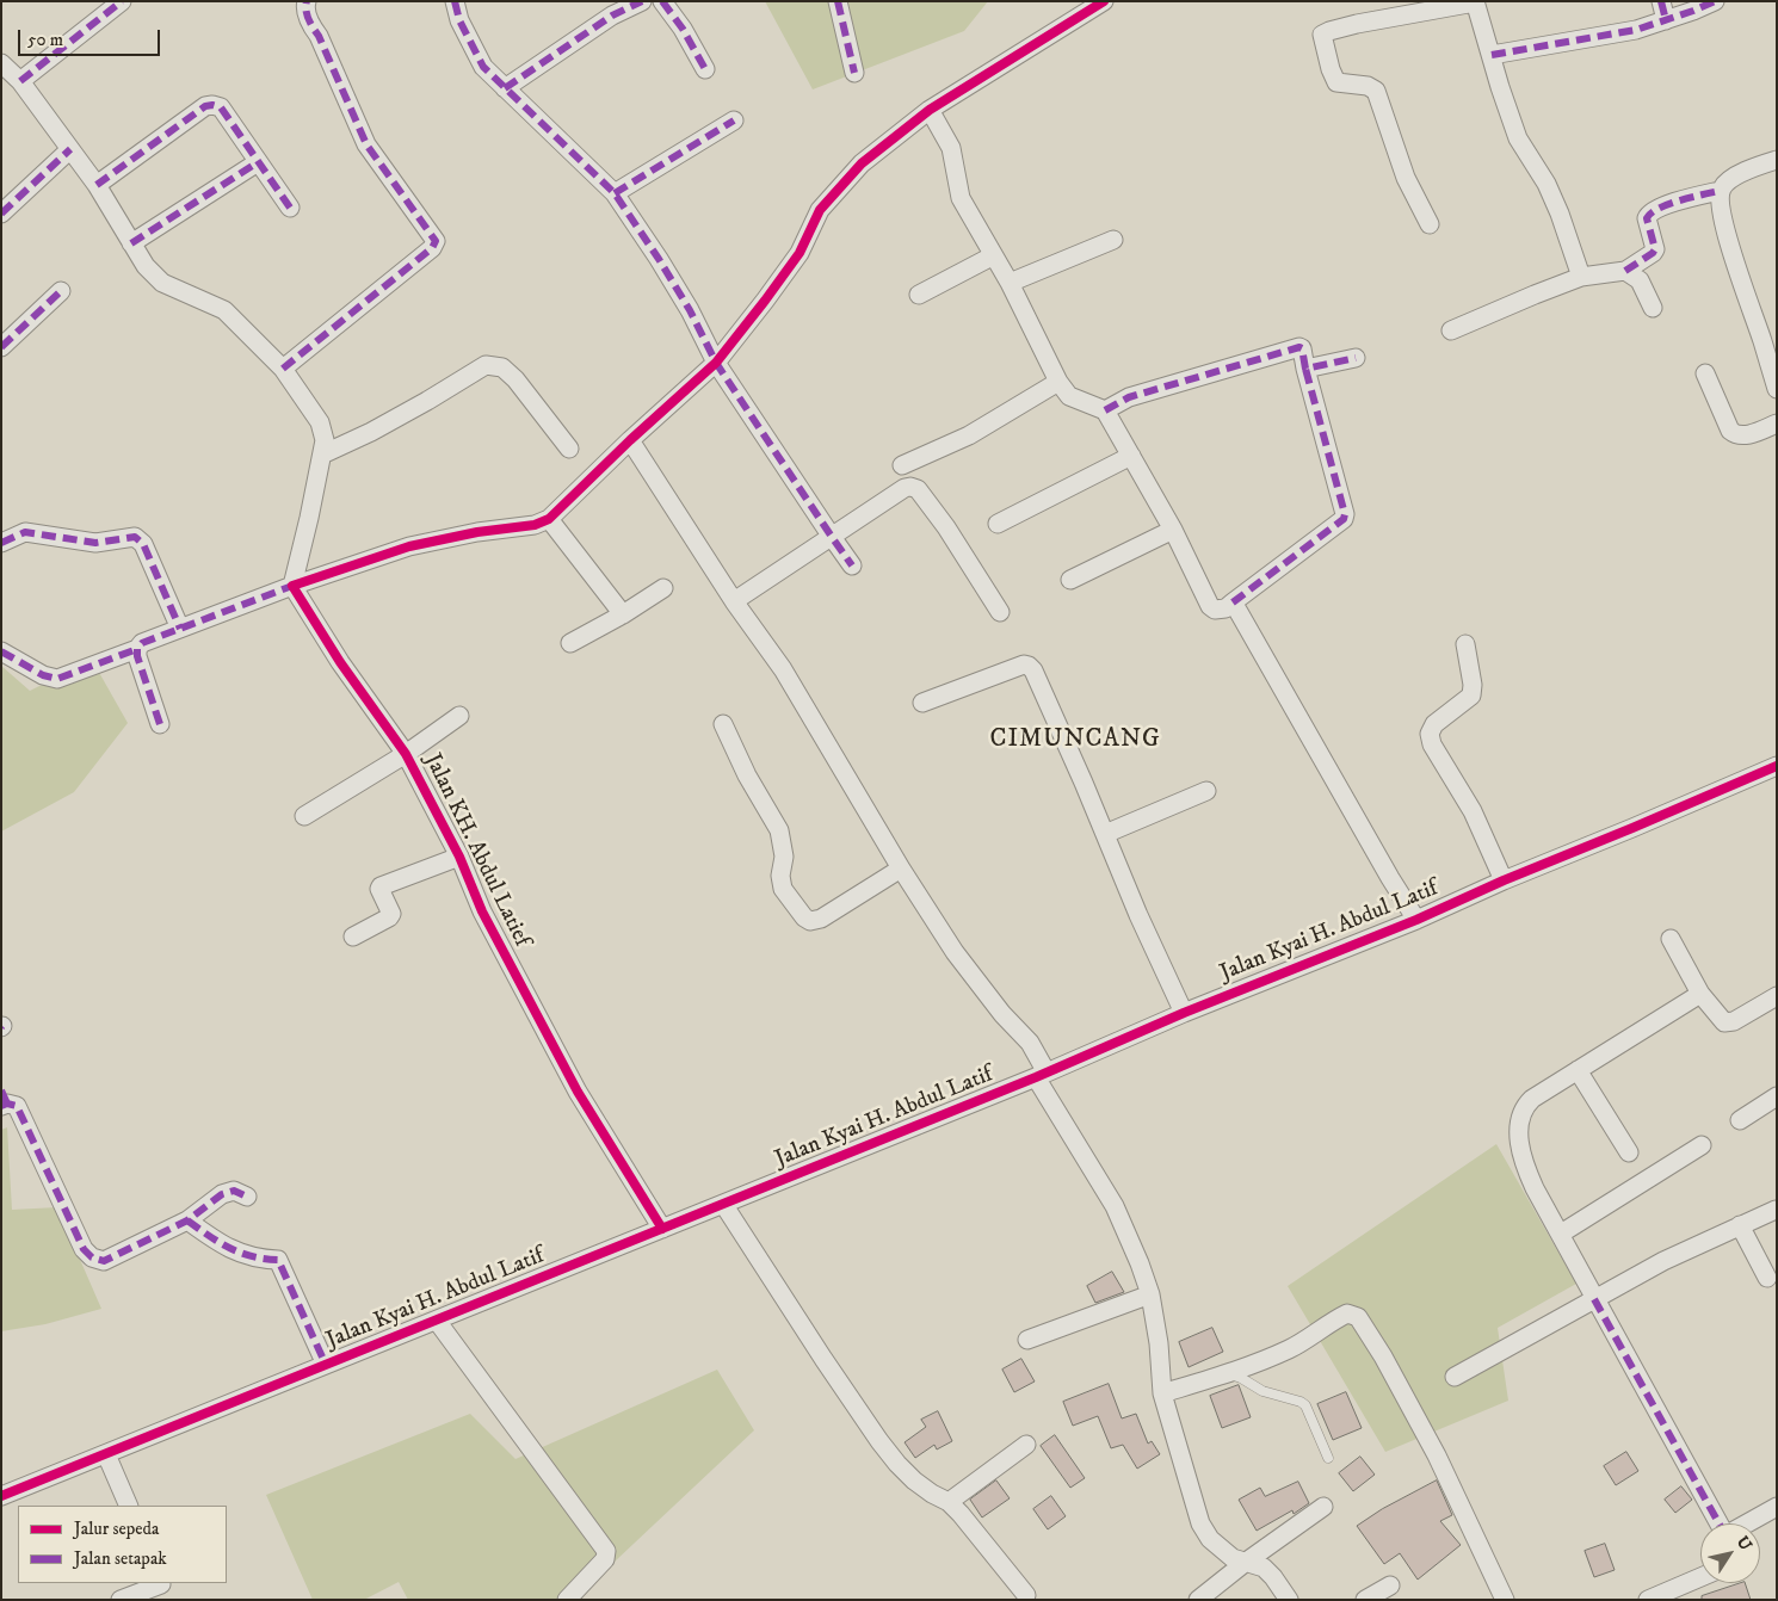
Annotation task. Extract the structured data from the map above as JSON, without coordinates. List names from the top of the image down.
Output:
{
  "streets": {
    "street": ["Jalan KH. Abdul Latief", "Jalan Kyai H. Abdul Latif"]
  },
  "crossings": [
    ["Jalan KH. Abdul Latief", "Jalan Kyai H. Abdul Latif"]
  ],
  "districts": ["CIMUNCANG"],
  "legend": ["Jalur sepeda", "Jalan setapak"],
  "scale_bar": "50 m",
  "north": "top right"
}
